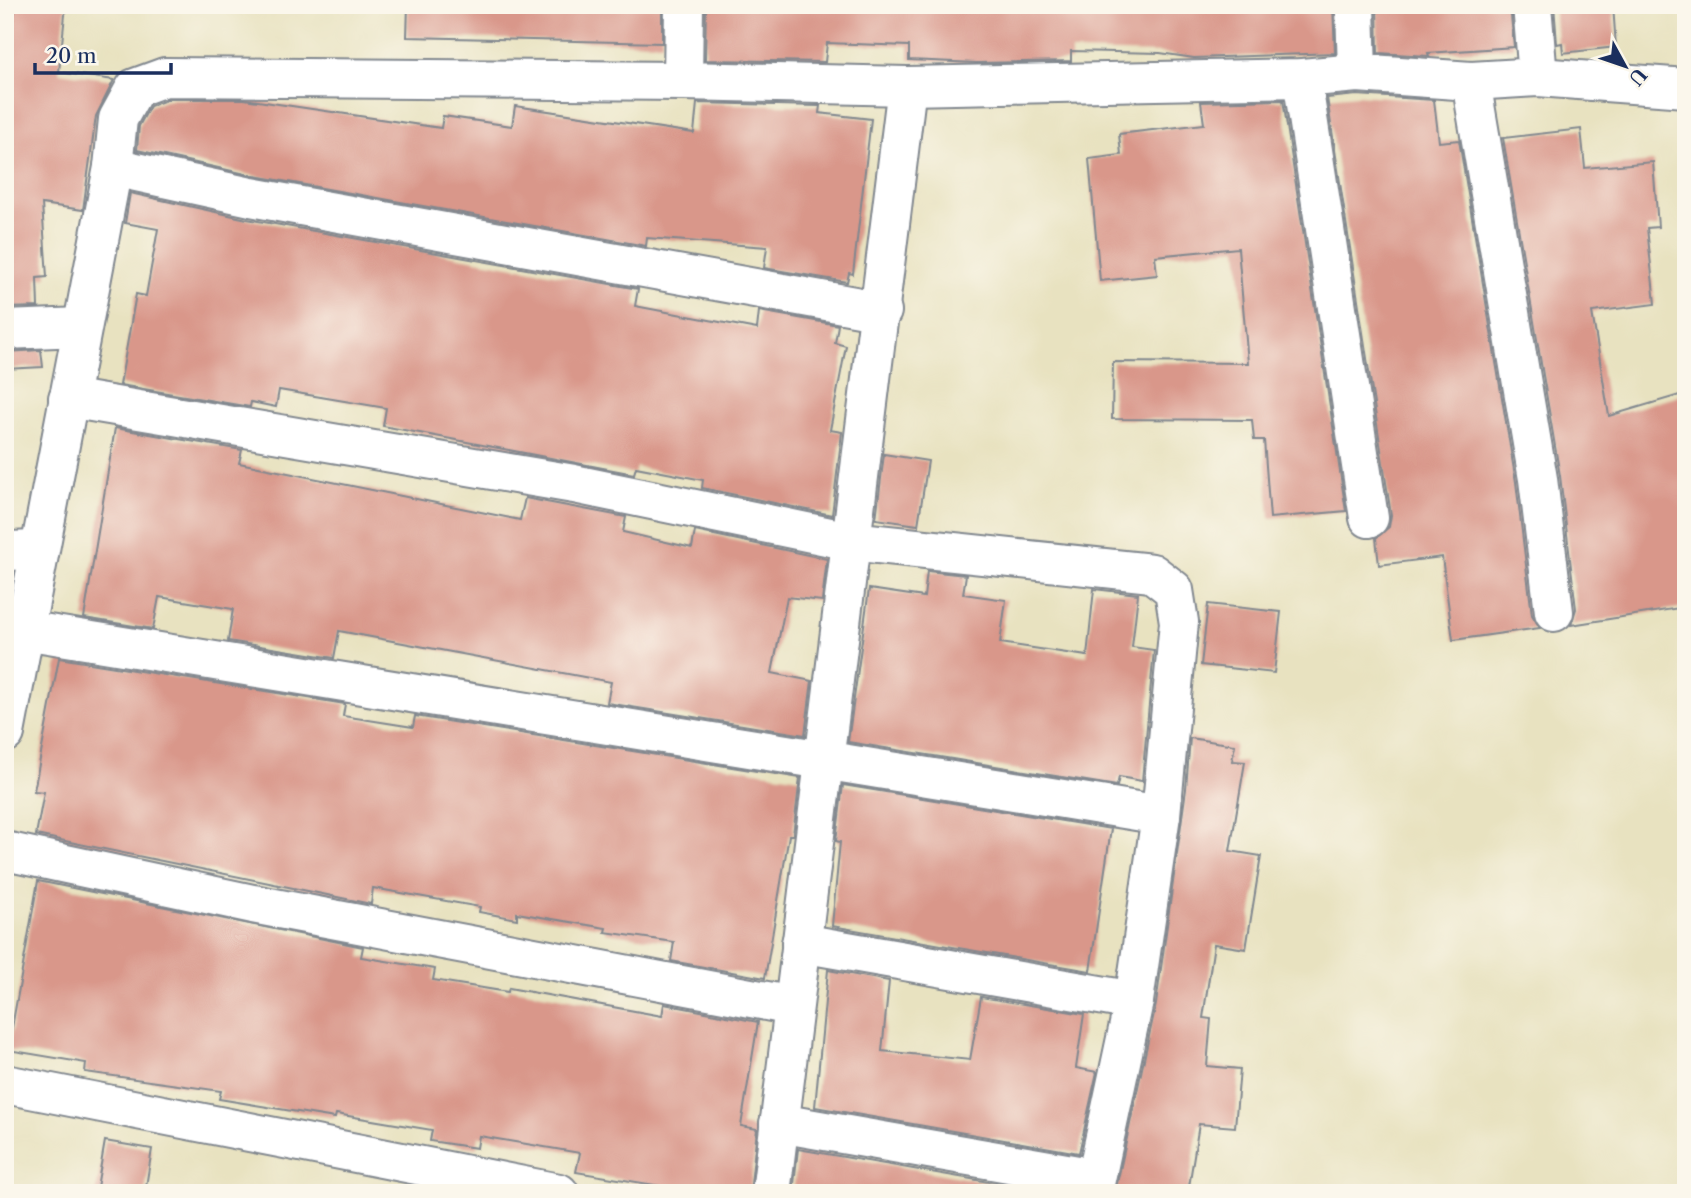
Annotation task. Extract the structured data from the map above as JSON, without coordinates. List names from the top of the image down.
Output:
{
  "scale_bar": "20 m",
  "north": "bottom right"
}
